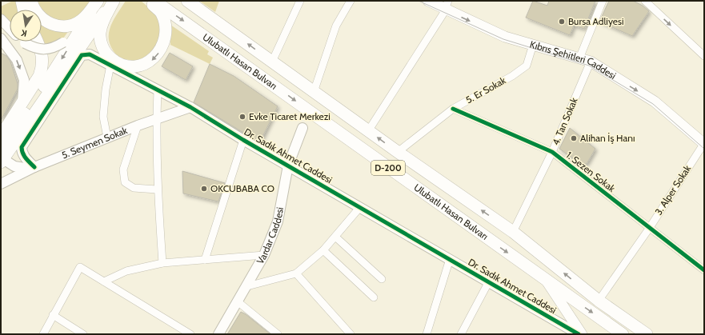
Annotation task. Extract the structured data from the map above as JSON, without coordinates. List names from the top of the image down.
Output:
{
  "streets": {
    "main road": ["Ulubatlı Hasan Bulvarı", "Kıbrıs Şehitleri Caddesi", "D-200"],
    "street": [
      "5. Er Sokak",
      "4. Tan Sokak",
      "5. Seymen Sokak",
      "Dr. Sadık Ahmet Caddesi",
      "1. Sezen Sokak",
      "3. Alper Sokak",
      "Vardar Caddesi"
    ]
  },
  "crossings": [
    ["Ulubatlı Hasan Bulvarı", "5. Er Sokak"],
    ["Ulubatlı Hasan Bulvarı", "4. Tan Sokak"],
    ["Ulubatlı Hasan Bulvarı", "3. Alper Sokak"],
    ["Kıbrıs Şehitleri Caddesi", "5. Er Sokak"],
    ["Kıbrıs Şehitleri Caddesi", "4. Tan Sokak"],
    ["Kıbrıs Şehitleri Caddesi", "3. Alper Sokak"],
    ["5. Er Sokak", "1. Sezen Sokak"],
    ["4. Tan Sokak", "1. Sezen Sokak"],
    ["5. Seymen Sokak", "Dr. Sadık Ahmet Caddesi"],
    ["Dr. Sadık Ahmet Caddesi", "Vardar Caddesi"],
    ["1. Sezen Sokak", "3. Alper Sokak"]
  ],
  "one_way": ["Kıbrıs Şehitleri Caddesi"],
  "places": [
    "Bursa Adliyesi",
    "Evke Ticaret Merkezi",
    "Alihan İş Hanı",
    "OKCUBABA CO"
  ],
  "north": "bottom"
}
